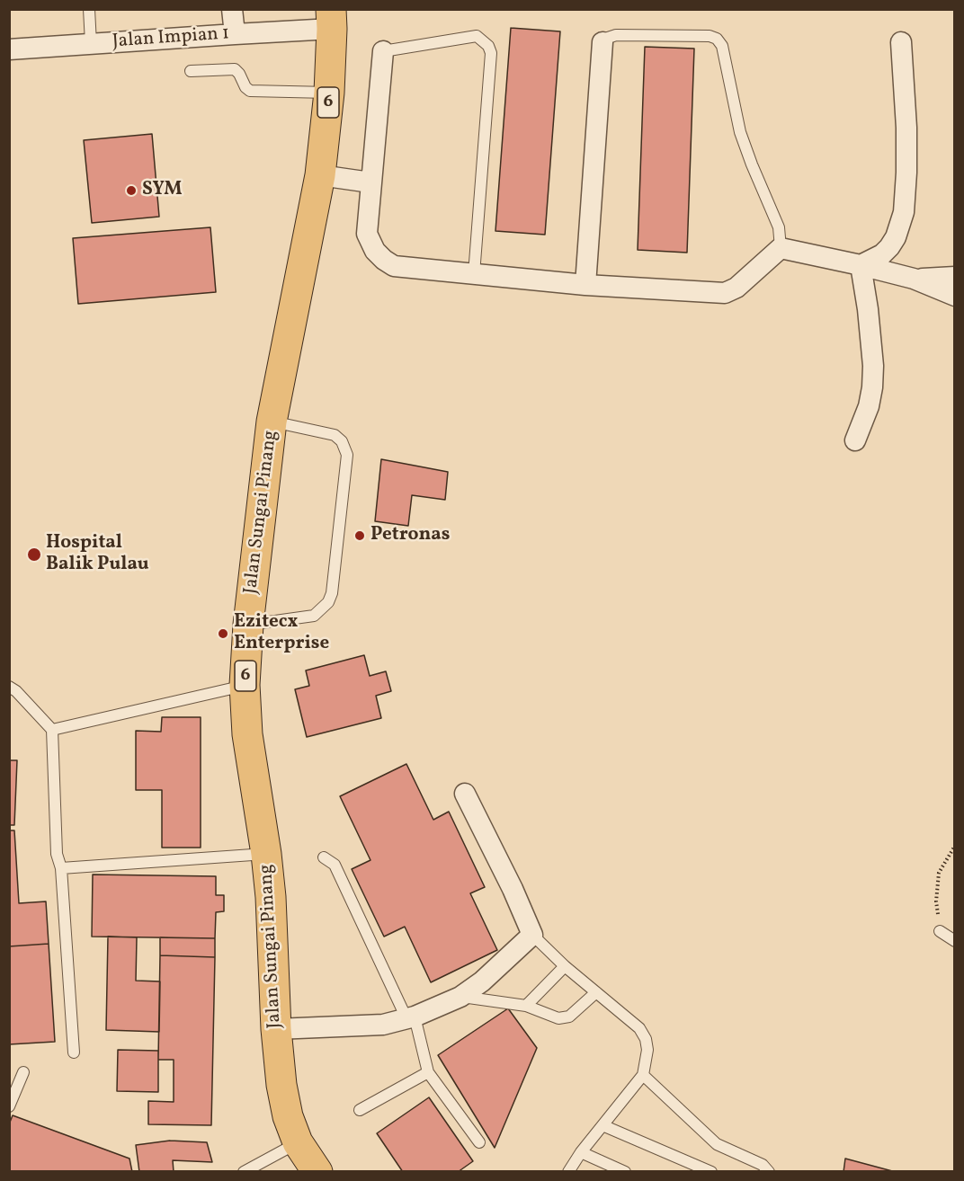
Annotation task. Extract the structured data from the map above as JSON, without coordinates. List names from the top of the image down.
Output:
{
  "streets": {
    "main road": ["6", "Jalan Sungai Pinang"],
    "street": ["Jalan Impian 1"]
  },
  "crossings": [
    ["Jalan Impian 1", "Jalan Sungai Pinang"]
  ],
  "places": [
    "SYM",
    "Petronas",
    "Hospital Balik Pulau",
    "Ezitecx Enterprise"
  ]
}
